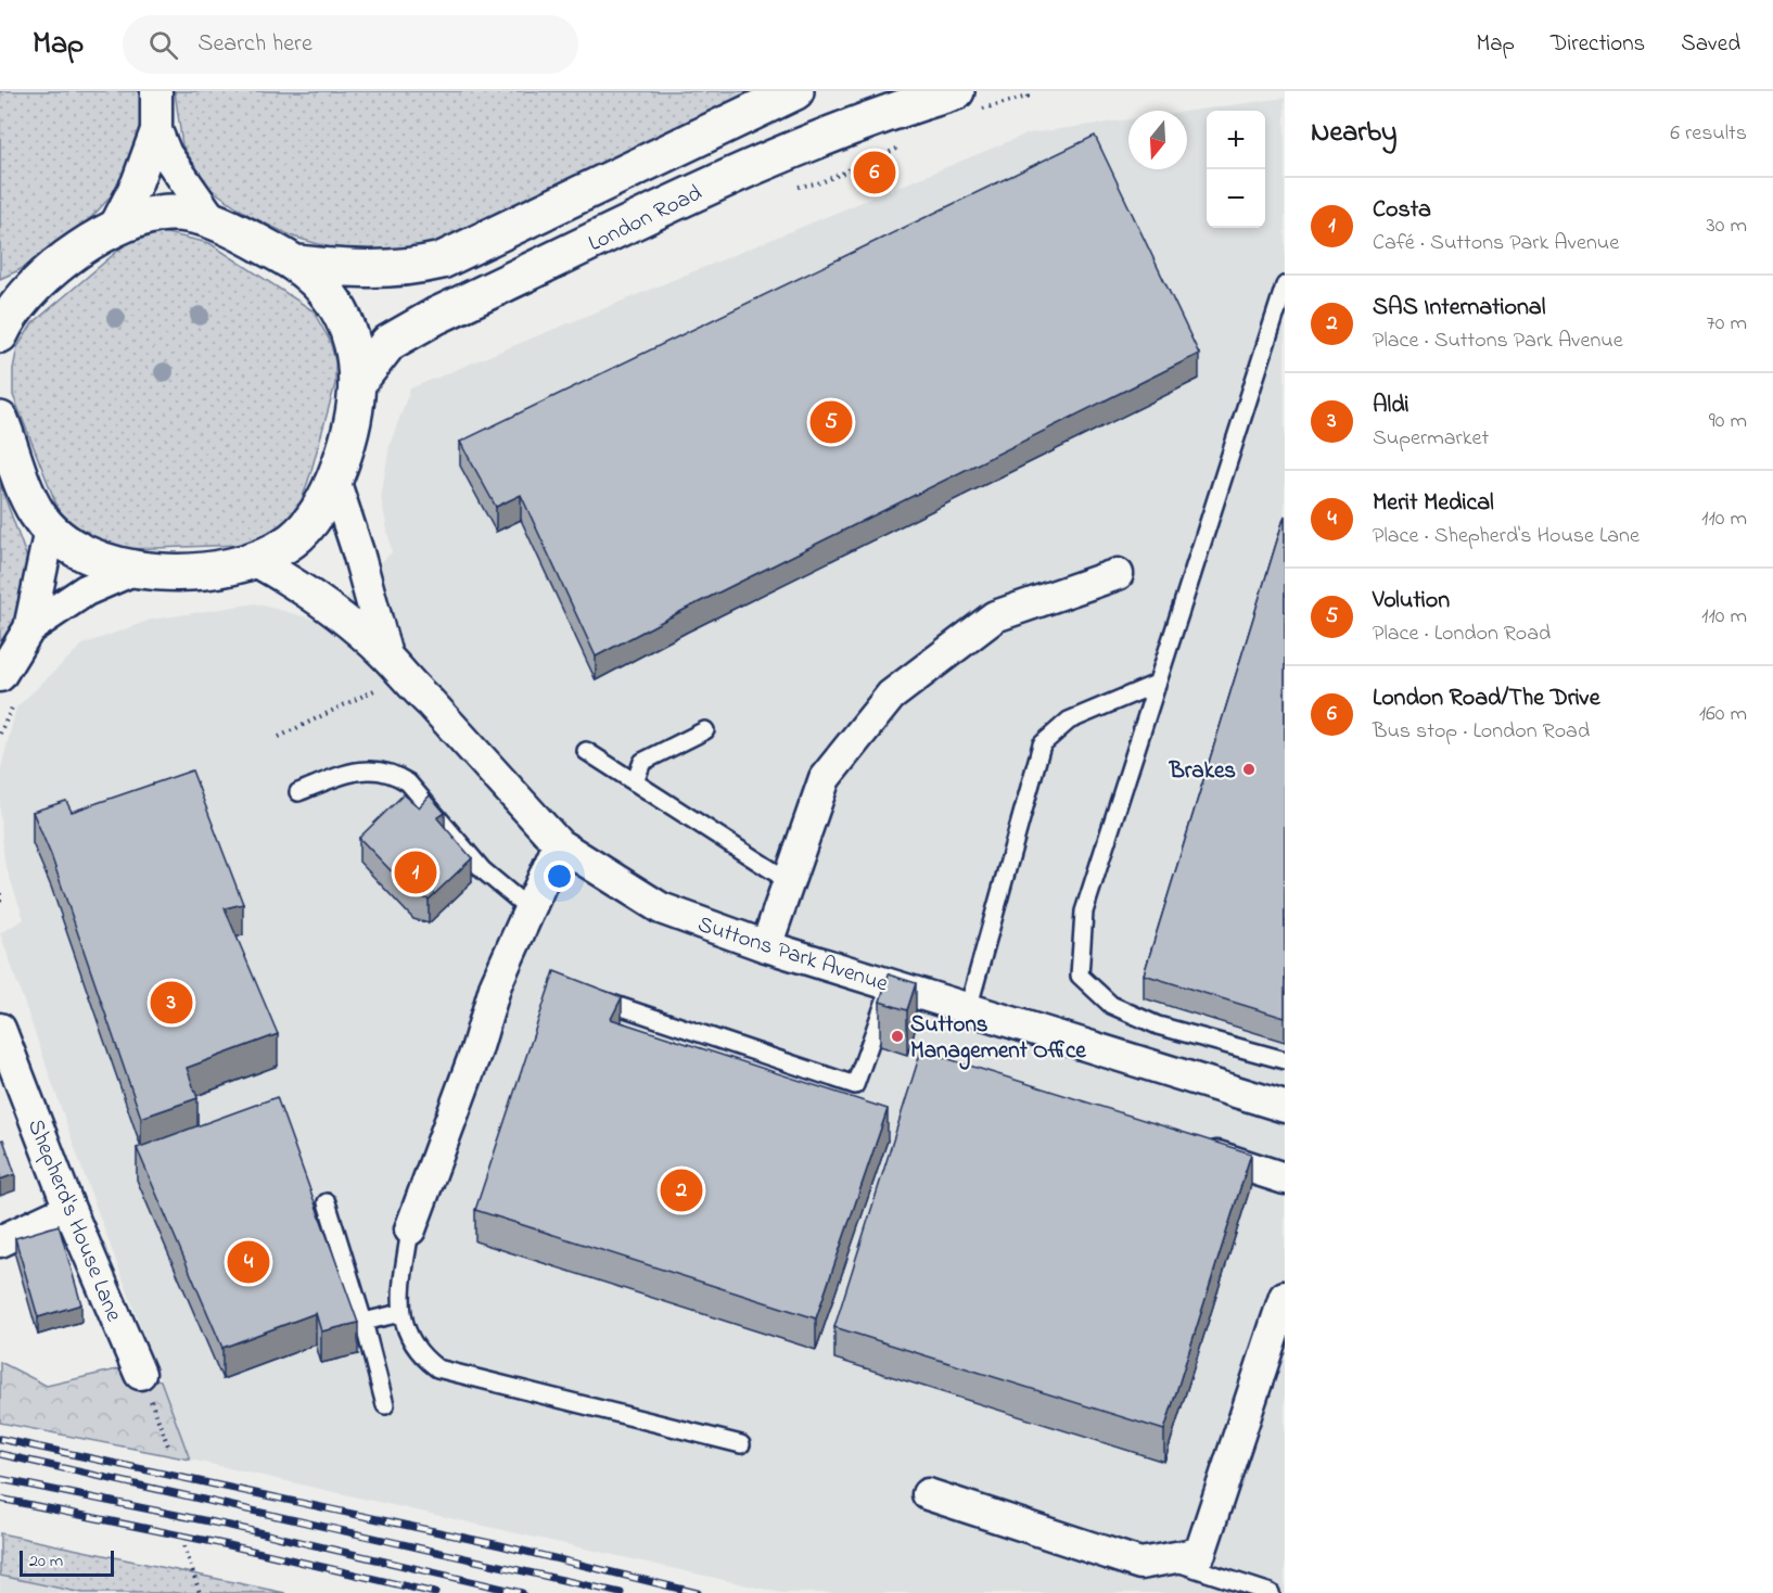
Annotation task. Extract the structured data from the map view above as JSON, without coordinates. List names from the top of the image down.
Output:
{
  "streets": {
    "main road": ["London Road"],
    "street": ["Suttons Park Avenue", "Shepherd's House Lane"]
  },
  "places": ["Brakes", "Suttons Management Office"],
  "scale_bar": "20 m",
  "north": "bottom",
  "page": {
    "header": "Map",
    "search": "Search here",
    "nav": ["Map", "Directions", "Saved"],
    "heading": ["Nearby", "6 results"],
    "map_buttons": ["+", "−"],
    "pins": [
      "6",
      "5",
      "1",
      "3",
      "2",
      "4"
    ],
    "list": [
      {
        "mark": "1",
        "name": "Costa",
        "note": "Café · Suttons Park Avenue",
        "value": "30 m"
      },
      {
        "mark": "2",
        "name": "SAS International",
        "note": "Place · Suttons Park Avenue",
        "value": "70 m"
      },
      {
        "mark": "3",
        "name": "Aldi",
        "note": "Supermarket",
        "value": "90 m"
      },
      {
        "mark": "4",
        "name": "Merit Medical",
        "note": "Place · Shepherd's House Lane",
        "value": "110 m"
      },
      {
        "mark": "5",
        "name": "Volution",
        "note": "Place · London Road",
        "value": "110 m"
      },
      {
        "mark": "6",
        "name": "London Road/The Drive",
        "note": "Bus stop · London Road",
        "value": "160 m"
      }
    ],
    "scale": "20 m"
  }
}
